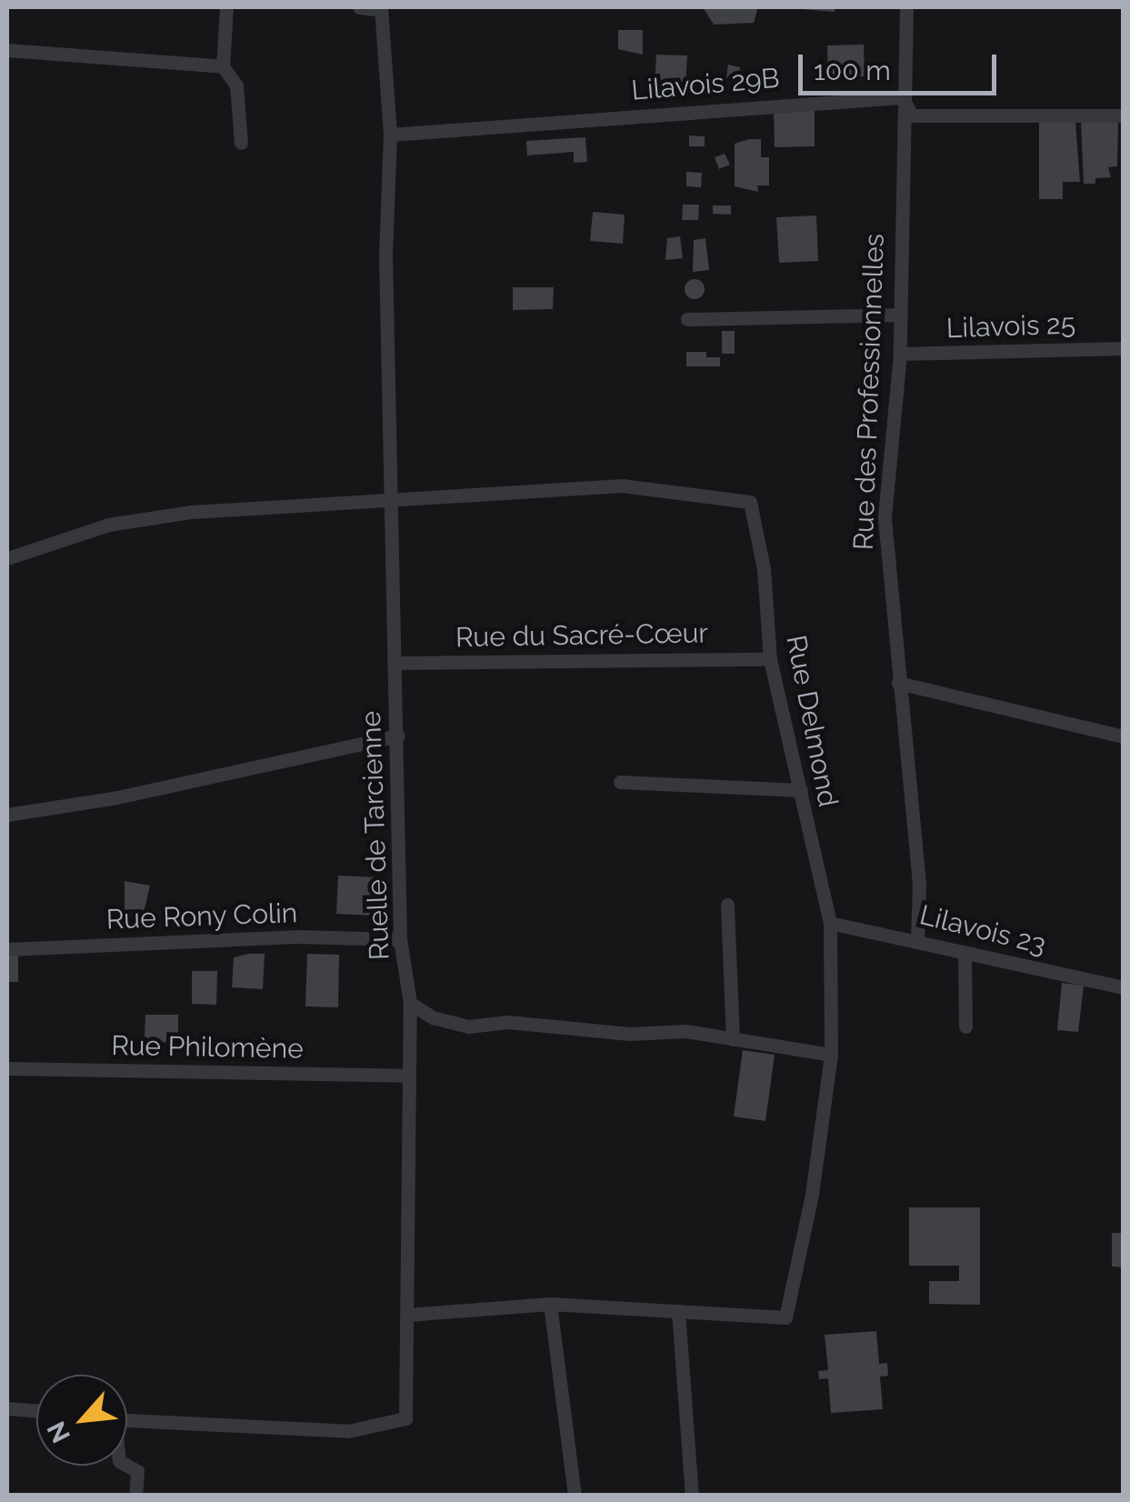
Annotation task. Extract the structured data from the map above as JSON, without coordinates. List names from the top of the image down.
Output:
{
  "streets": {
    "street": [
      "Lilavois 29B",
      "Lilavois 25",
      "Rue des Professionnelles",
      "Rue du Sacré-Cœur",
      "Rue Delmond",
      "Ruelle de Tarcienne",
      "Rue Rony Colin",
      "Lilavois 23",
      "Rue Philomène"
    ]
  },
  "crossings": [
    ["Lilavois 29B", "Rue des Professionnelles"],
    ["Lilavois 29B", "Ruelle de Tarcienne"],
    ["Lilavois 25", "Rue des Professionnelles"],
    ["Rue des Professionnelles", "Lilavois 23"],
    ["Rue du Sacré-Cœur", "Rue Delmond"],
    ["Rue du Sacré-Cœur", "Ruelle de Tarcienne"],
    ["Rue Delmond", "Ruelle de Tarcienne"],
    ["Rue Delmond", "Lilavois 23"],
    ["Ruelle de Tarcienne", "Rue Rony Colin"],
    ["Ruelle de Tarcienne", "Rue Philomène"]
  ],
  "scale_bar": "100 m",
  "north": "bottom left"
}
